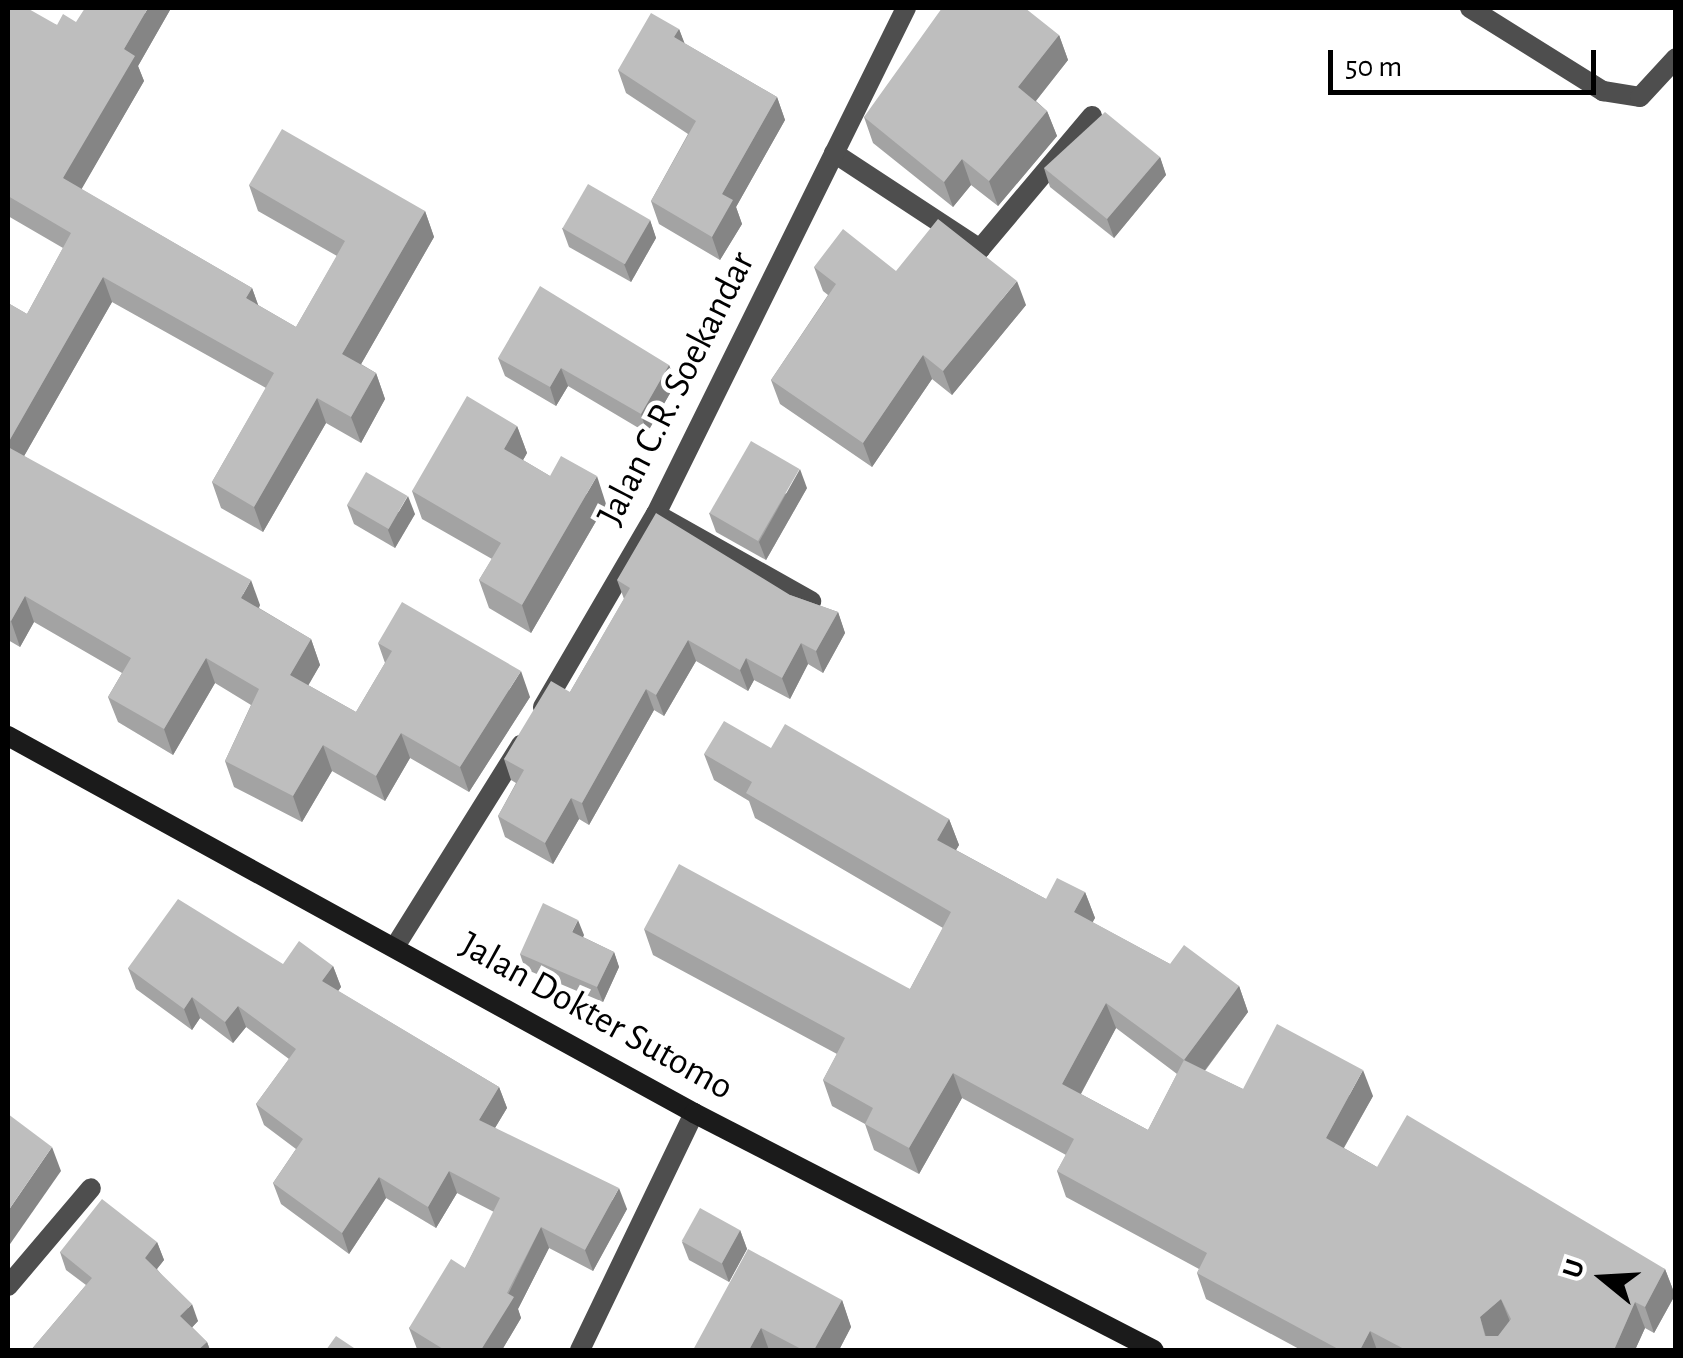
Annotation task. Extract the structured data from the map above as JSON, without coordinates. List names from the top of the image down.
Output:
{
  "streets": {
    "main road": ["Jalan Dokter Sutomo"],
    "street": ["Jalan C.R. Soekandar"]
  },
  "crossings": [
    ["Jalan C.R. Soekandar", "Jalan Dokter Sutomo"]
  ],
  "scale_bar": "50 m",
  "north": "left"
}
